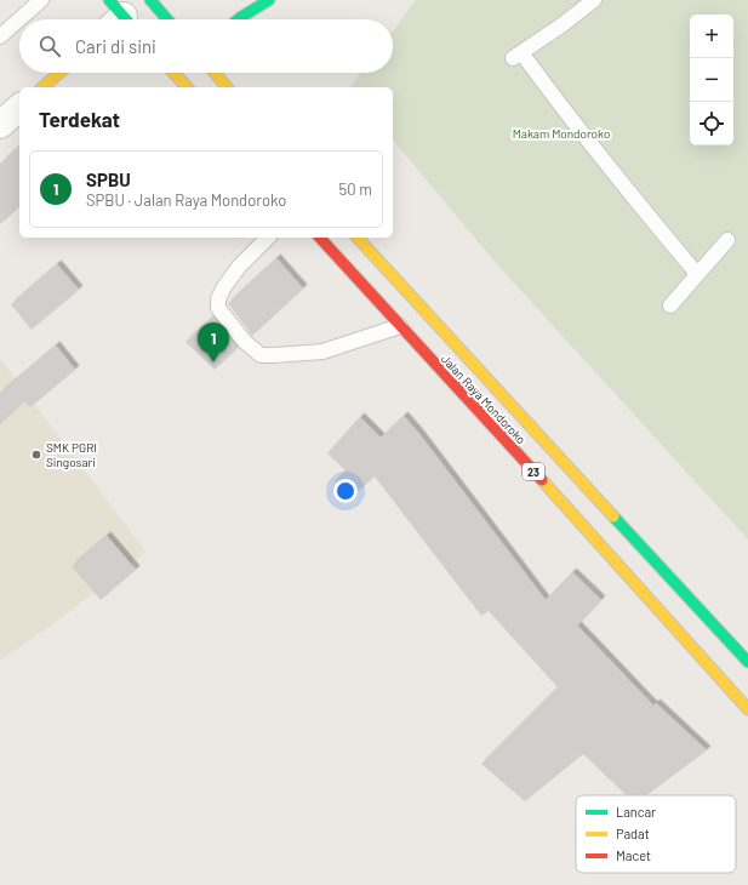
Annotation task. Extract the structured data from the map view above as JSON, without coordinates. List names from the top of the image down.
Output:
{
  "streets": {
    "main road": ["Jalan Raya Mondoroko", "23"]
  },
  "parks": ["Makam Mondoroko"],
  "places": ["SMK PGRI Singosari"],
  "legend": ["Lancar", "Padat", "Macet"],
  "page": {
    "map_buttons": ["+", "−"],
    "search": "Cari di sini",
    "heading": "Terdekat",
    "list": [
      {
        "mark": "1",
        "name": "SPBU",
        "note": "SPBU · Jalan Raya Mondoroko",
        "value": "50 m"
      }
    ],
    "pins": "1"
  }
}
